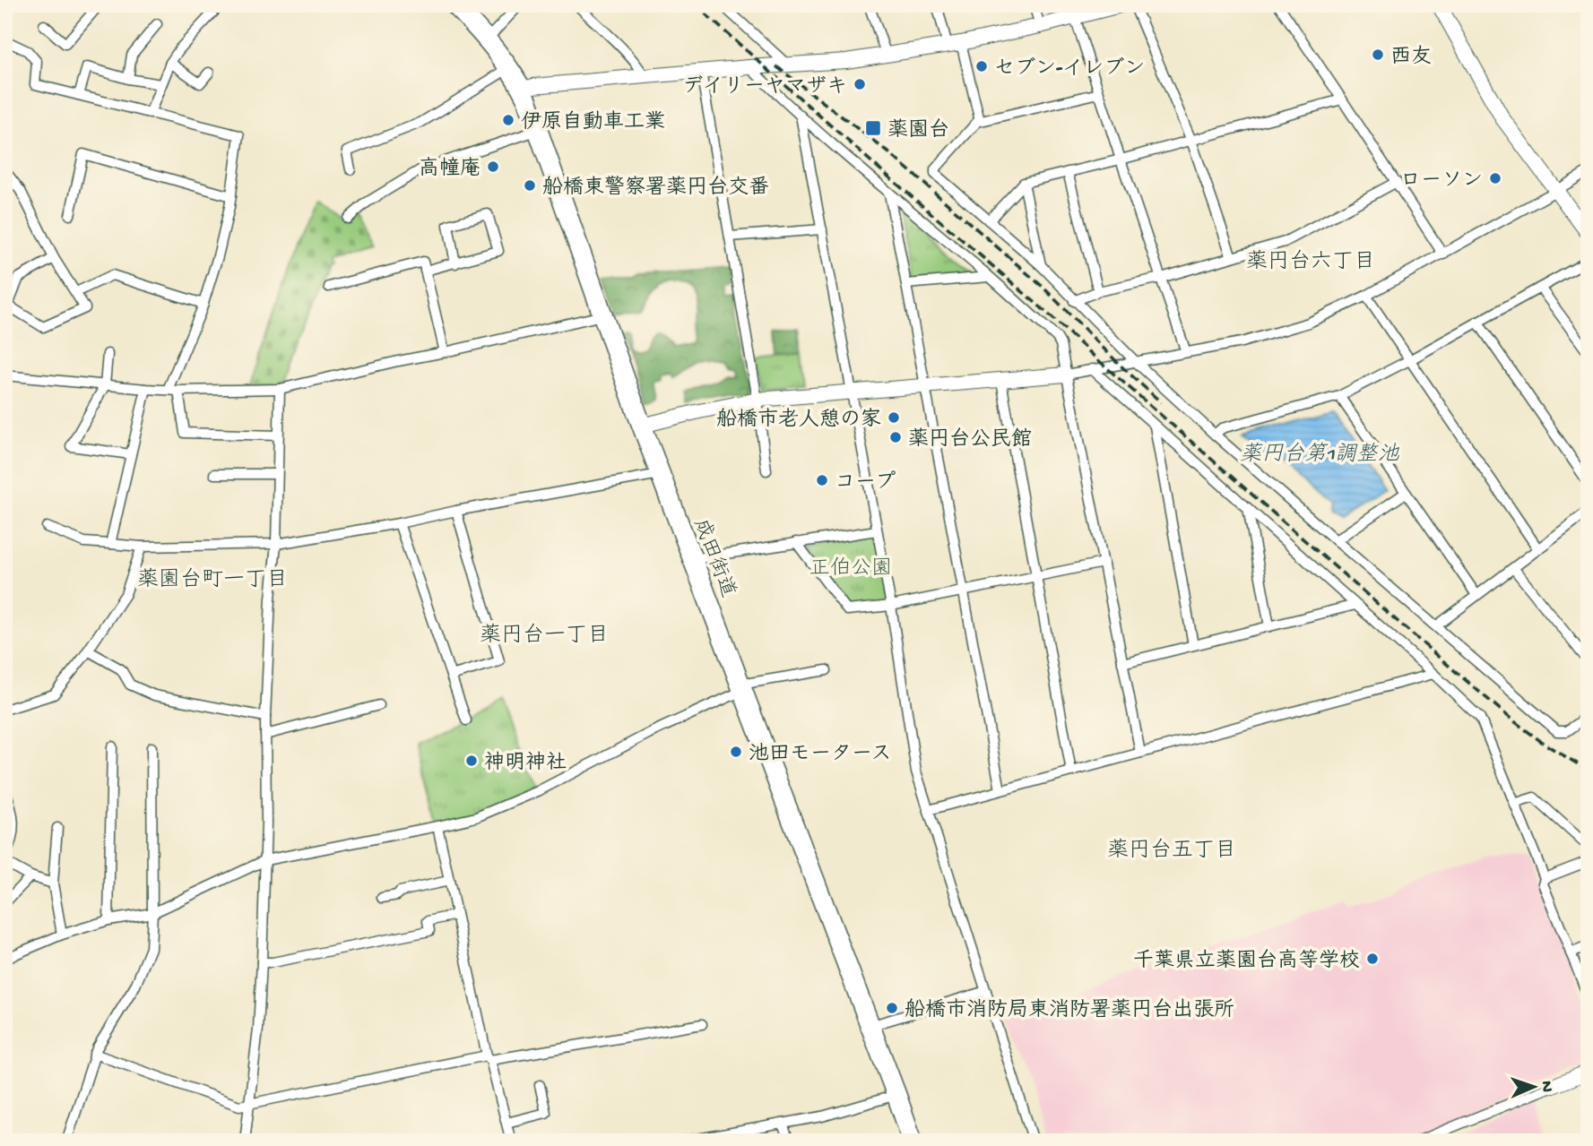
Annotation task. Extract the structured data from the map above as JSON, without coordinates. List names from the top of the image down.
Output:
{
  "streets": {
    "highway": ["成田街道"]
  },
  "districts": [
    "薬円台六丁目",
    "薬園台町一丁目",
    "薬円台一丁目",
    "薬円台五丁目"
  ],
  "water": ["薬円台第1調整池"],
  "parks": ["正伯公園"],
  "places": {
    "other": [
      "西友",
      "セブン-イレブン",
      "デイリーヤマザキ",
      "伊原自動車工業",
      "高幢庵",
      "ローソン",
      "船橋東警察署薬円台交番",
      "船橋市老人憩の家",
      "薬円台公民館",
      "コープ",
      "池田モータース",
      "神明神社",
      "千葉県立薬園台高等学校",
      "船橋市消防局東消防署薬円台出張所"
    ],
    "transit": ["薬園台"]
  },
  "north": "right"
}
